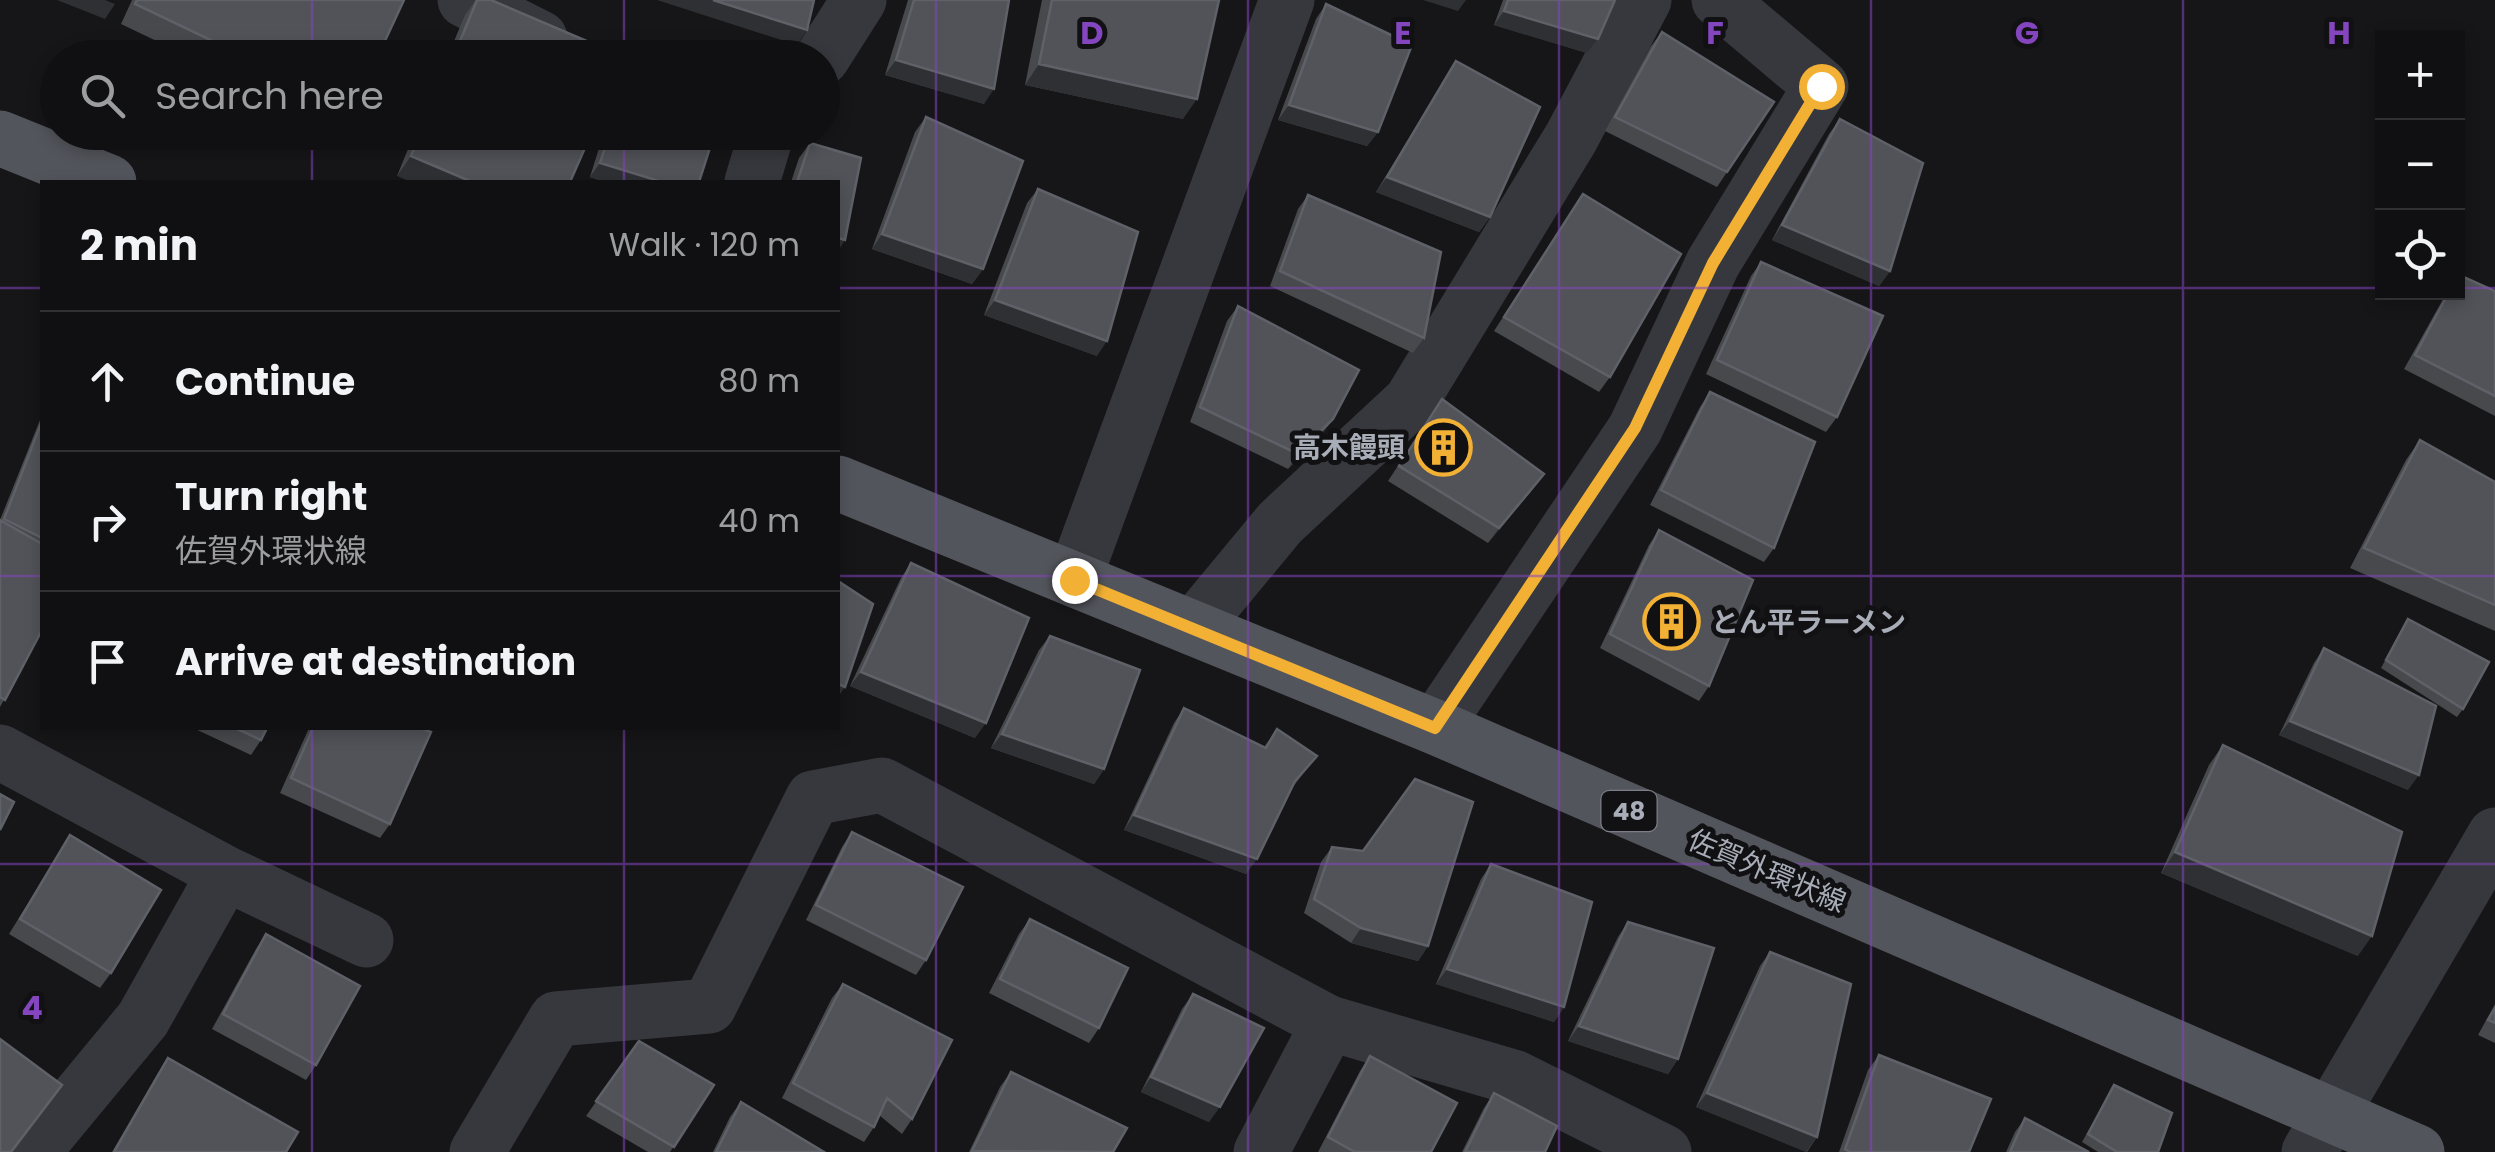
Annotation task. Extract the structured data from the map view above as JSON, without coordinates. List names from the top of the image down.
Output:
{
  "streets": {
    "main road": ["48", "佐賀外環状線"]
  },
  "places": {
    "building": ["高木饅頭", "とん平ラーメン"]
  },
  "page": {
    "map_buttons": ["+", "−"],
    "search": "Search here",
    "heading": ["2 min", "Walk · 120 m"],
    "list": [
      ["Continue", "80 m"],
      ["Turn right", "佐賀外環状線", "40 m"],
      "Arrive at destination"
    ]
  },
  "grid": {
    "columns": [
      "D",
      "E",
      "F",
      "G",
      "H"
    ],
    "rows": ["4"]
  }
}
